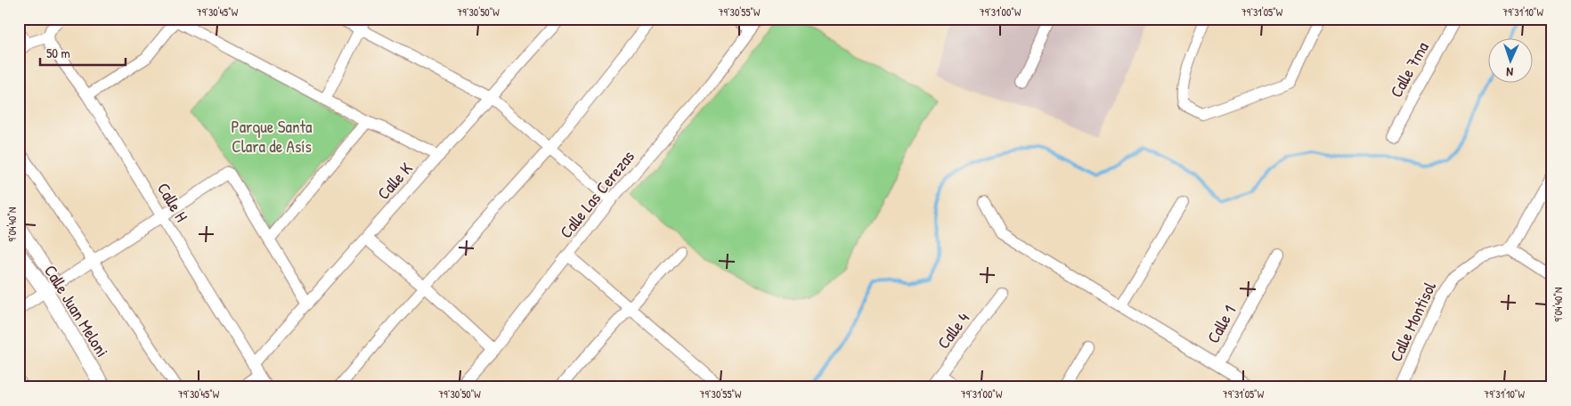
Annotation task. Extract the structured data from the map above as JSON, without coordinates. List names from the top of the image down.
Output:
{
  "streets": {
    "main road": ["Calle Juan Meloni"],
    "street": [
      "Calle 7ma",
      "Calle K",
      "Calle Las Cerezas",
      "Calle H",
      "Calle Montisol",
      "Calle 1",
      "Calle 4"
    ]
  },
  "crossings": [
    ["Calle K", "Calle H"]
  ],
  "parks": ["Parque Santa Clara de Asís"],
  "scale_bar": "50 m",
  "north": "bottom",
  "coordinates": [
    "79°30'45\"W",
    "79°30'50\"W",
    "79°30'55\"W",
    "79°31'00\"W",
    "79°31'05\"W",
    "79°31'10\"W",
    "9°04'40\"N"
  ]
}
